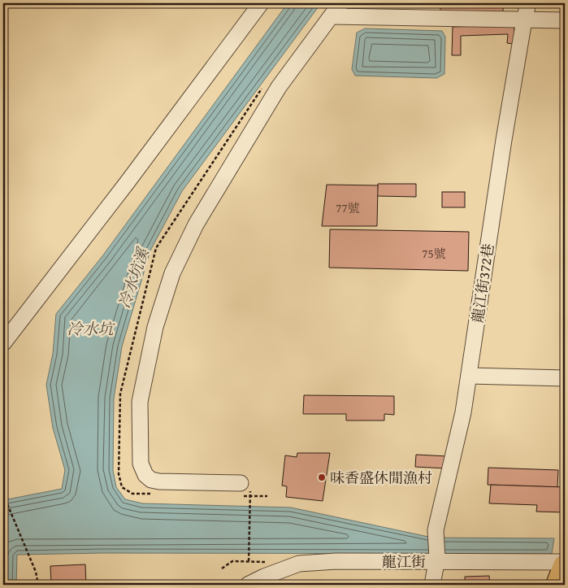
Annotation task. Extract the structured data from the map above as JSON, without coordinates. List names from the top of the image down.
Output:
{
  "streets": {
    "street": ["龍江街372巷", "龍江街"]
  },
  "crossings": [
    ["龍江街372巷", "龍江街"]
  ],
  "water": ["冷水坑溪", "冷水坑"],
  "places": ["味香盛休閒漁村"],
  "house_numbers": ["77號", "75號"]
}
